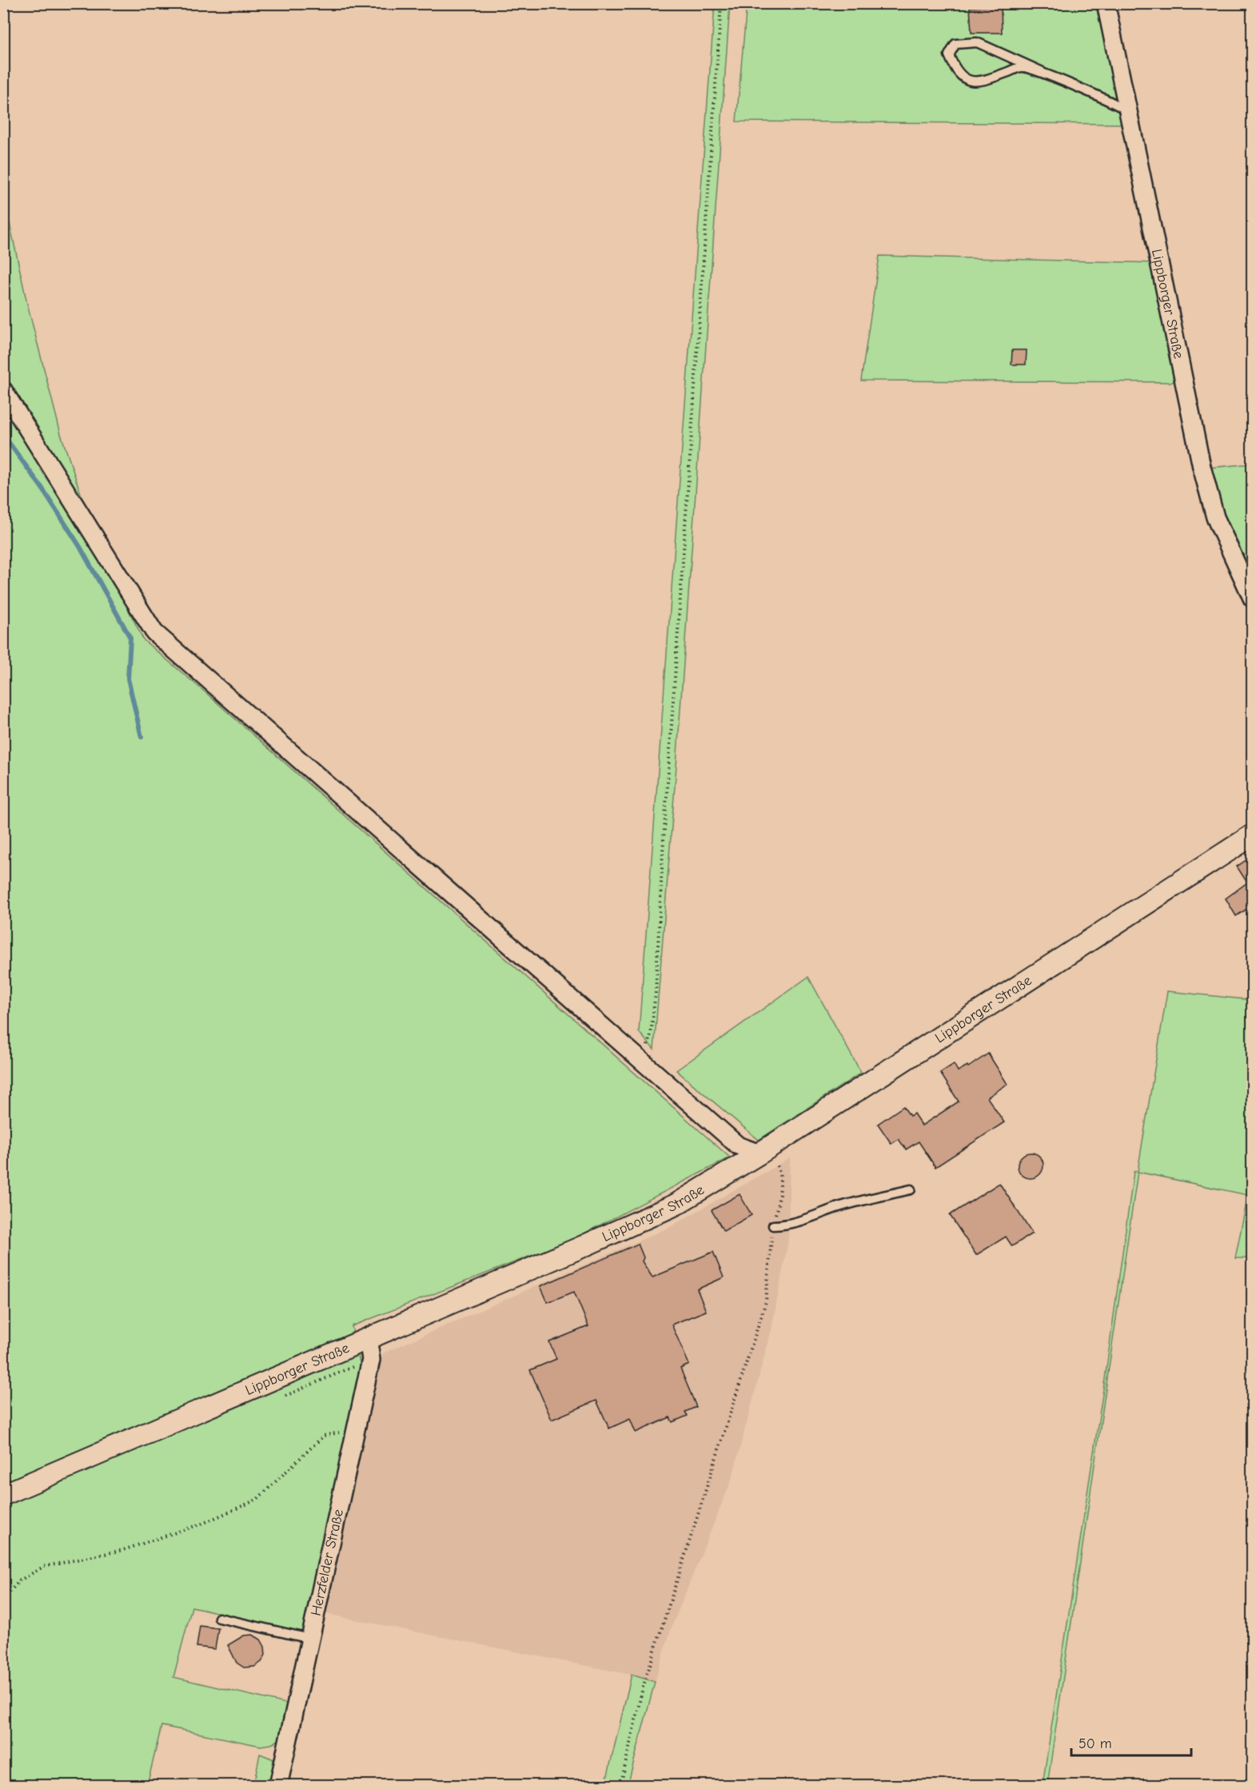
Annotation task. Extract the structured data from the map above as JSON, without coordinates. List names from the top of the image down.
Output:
{
  "streets": {
    "street": ["Lippborger Straße", "Herzfelder Straße"]
  },
  "crossings": [
    ["Lippborger Straße", "Herzfelder Straße"]
  ],
  "scale_bar": "50 m"
}
